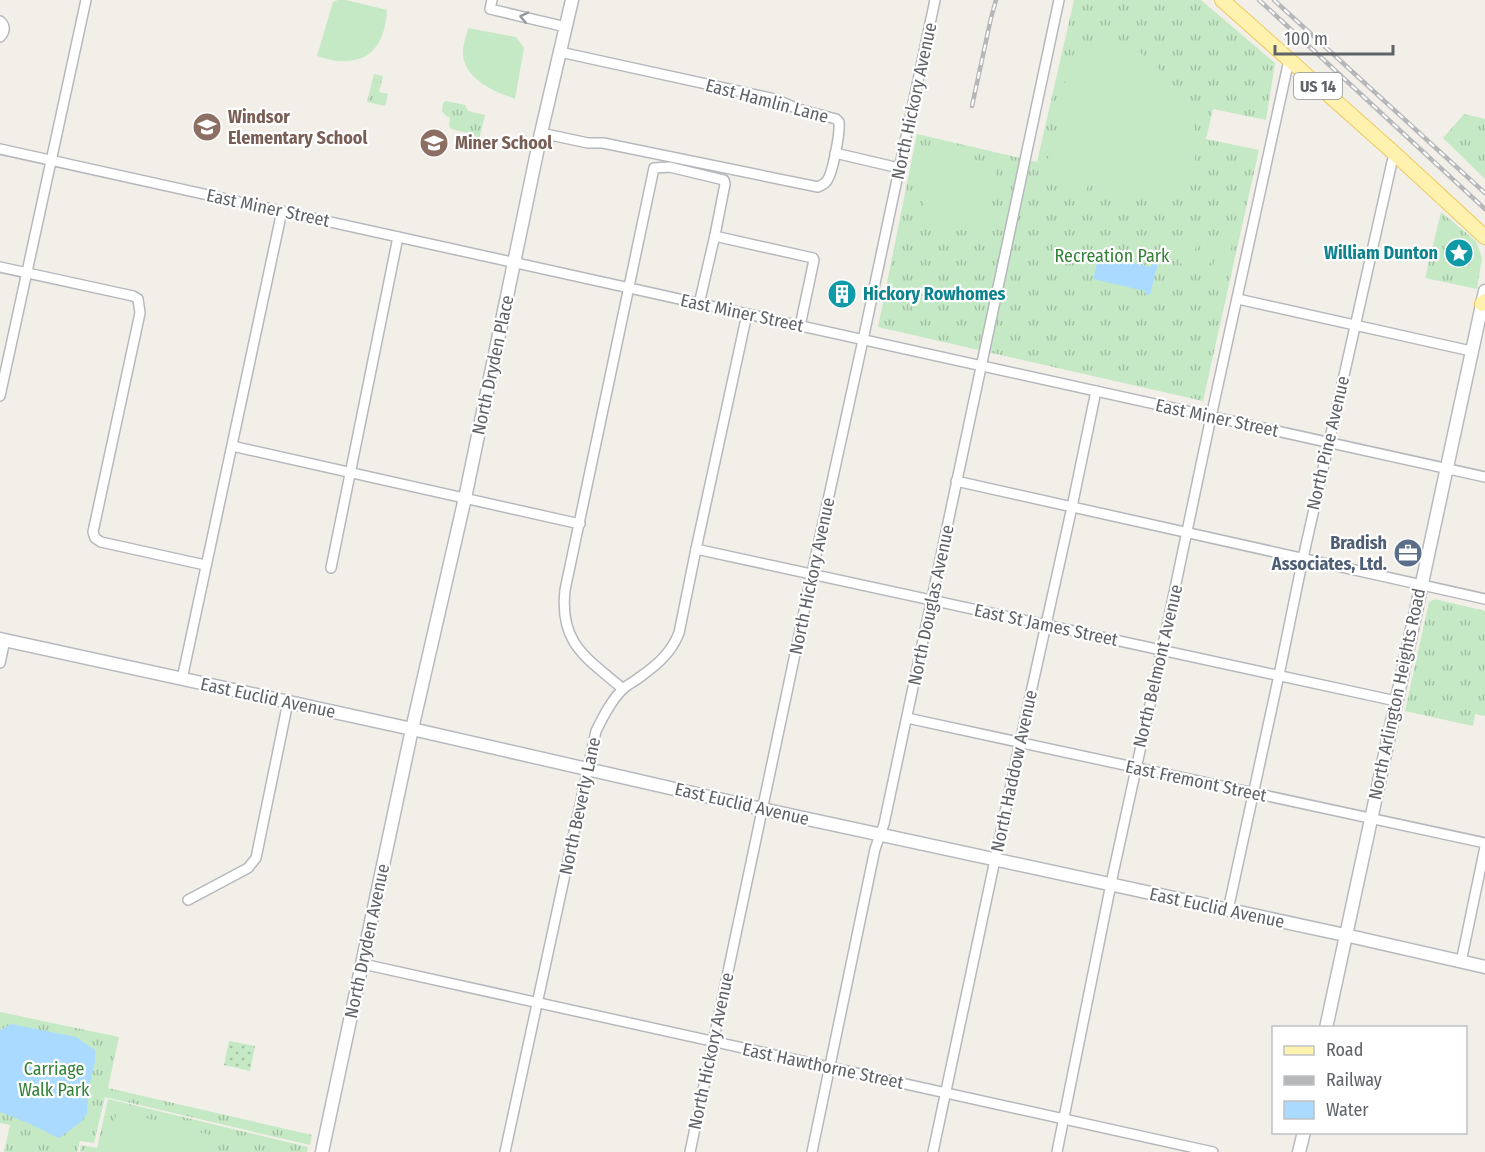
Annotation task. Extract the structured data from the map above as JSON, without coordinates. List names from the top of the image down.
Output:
{
  "streets": {
    "main road": ["US 14"],
    "street": [
      "East Hamlin Lane",
      "North Hickory Avenue",
      "East Miner Street",
      "North Dryden Place",
      "North Pine Avenue",
      "North Douglas Avenue",
      "East St James Street",
      "North Belmont Avenue",
      "North Arlington Heights Road",
      "East Euclid Avenue",
      "North Haddow Avenue",
      "East Fremont Street",
      "North Beverly Lane",
      "North Dryden Avenue",
      "East Hawthorne Street"
    ]
  },
  "crossings": [
    ["US 14", "North Pine Avenue"],
    ["US 14", "North Belmont Avenue"],
    ["East Hamlin Lane", "North Dryden Place"],
    ["North Hickory Avenue", "East Miner Street"],
    ["North Hickory Avenue", "East St James Street"],
    ["North Hickory Avenue", "East Euclid Avenue"],
    ["North Hickory Avenue", "East Hawthorne Street"],
    ["East Miner Street", "North Dryden Place"],
    ["East Miner Street", "North Pine Avenue"],
    ["East Miner Street", "North Douglas Avenue"],
    ["East Miner Street", "North Belmont Avenue"],
    ["East Miner Street", "North Arlington Heights Road"],
    ["East Miner Street", "North Haddow Avenue"],
    ["East Miner Street", "North Beverly Lane"],
    ["North Dryden Place", "East Euclid Avenue"],
    ["North Dryden Place", "North Dryden Avenue"],
    ["North Pine Avenue", "East St James Street"],
    ["North Pine Avenue", "East Euclid Avenue"],
    ["North Pine Avenue", "East Fremont Street"],
    ["North Douglas Avenue", "East St James Street"],
    ["North Douglas Avenue", "East Euclid Avenue"],
    ["North Douglas Avenue", "East Fremont Street"],
    ["North Douglas Avenue", "East Hawthorne Street"],
    ["East St James Street", "North Belmont Avenue"],
    ["East St James Street", "North Arlington Heights Road"],
    ["East St James Street", "North Haddow Avenue"],
    ["East St James Street", "North Beverly Lane"],
    ["North Belmont Avenue", "East Euclid Avenue"],
    ["North Belmont Avenue", "East Fremont Street"],
    ["North Belmont Avenue", "East Hawthorne Street"],
    ["North Arlington Heights Road", "East Euclid Avenue"],
    ["North Arlington Heights Road", "East Fremont Street"],
    ["East Euclid Avenue", "North Haddow Avenue"],
    ["East Euclid Avenue", "North Beverly Lane"],
    ["East Euclid Avenue", "North Dryden Avenue"],
    ["North Haddow Avenue", "East Fremont Street"],
    ["North Haddow Avenue", "East Hawthorne Street"],
    ["North Beverly Lane", "East Hawthorne Street"],
    ["North Dryden Avenue", "East Hawthorne Street"]
  ],
  "parks": ["Recreation Park", "Carriage Walk Park"],
  "places": {
    "school or university": ["Windsor Elementary School", "Miner School"],
    "place": ["William Dunton"],
    "building": ["Hickory Rowhomes"],
    "office": ["Bradish Associates, Ltd."]
  },
  "legend": ["Road", "Railway", "Water"],
  "scale_bar": "100 m"
}
